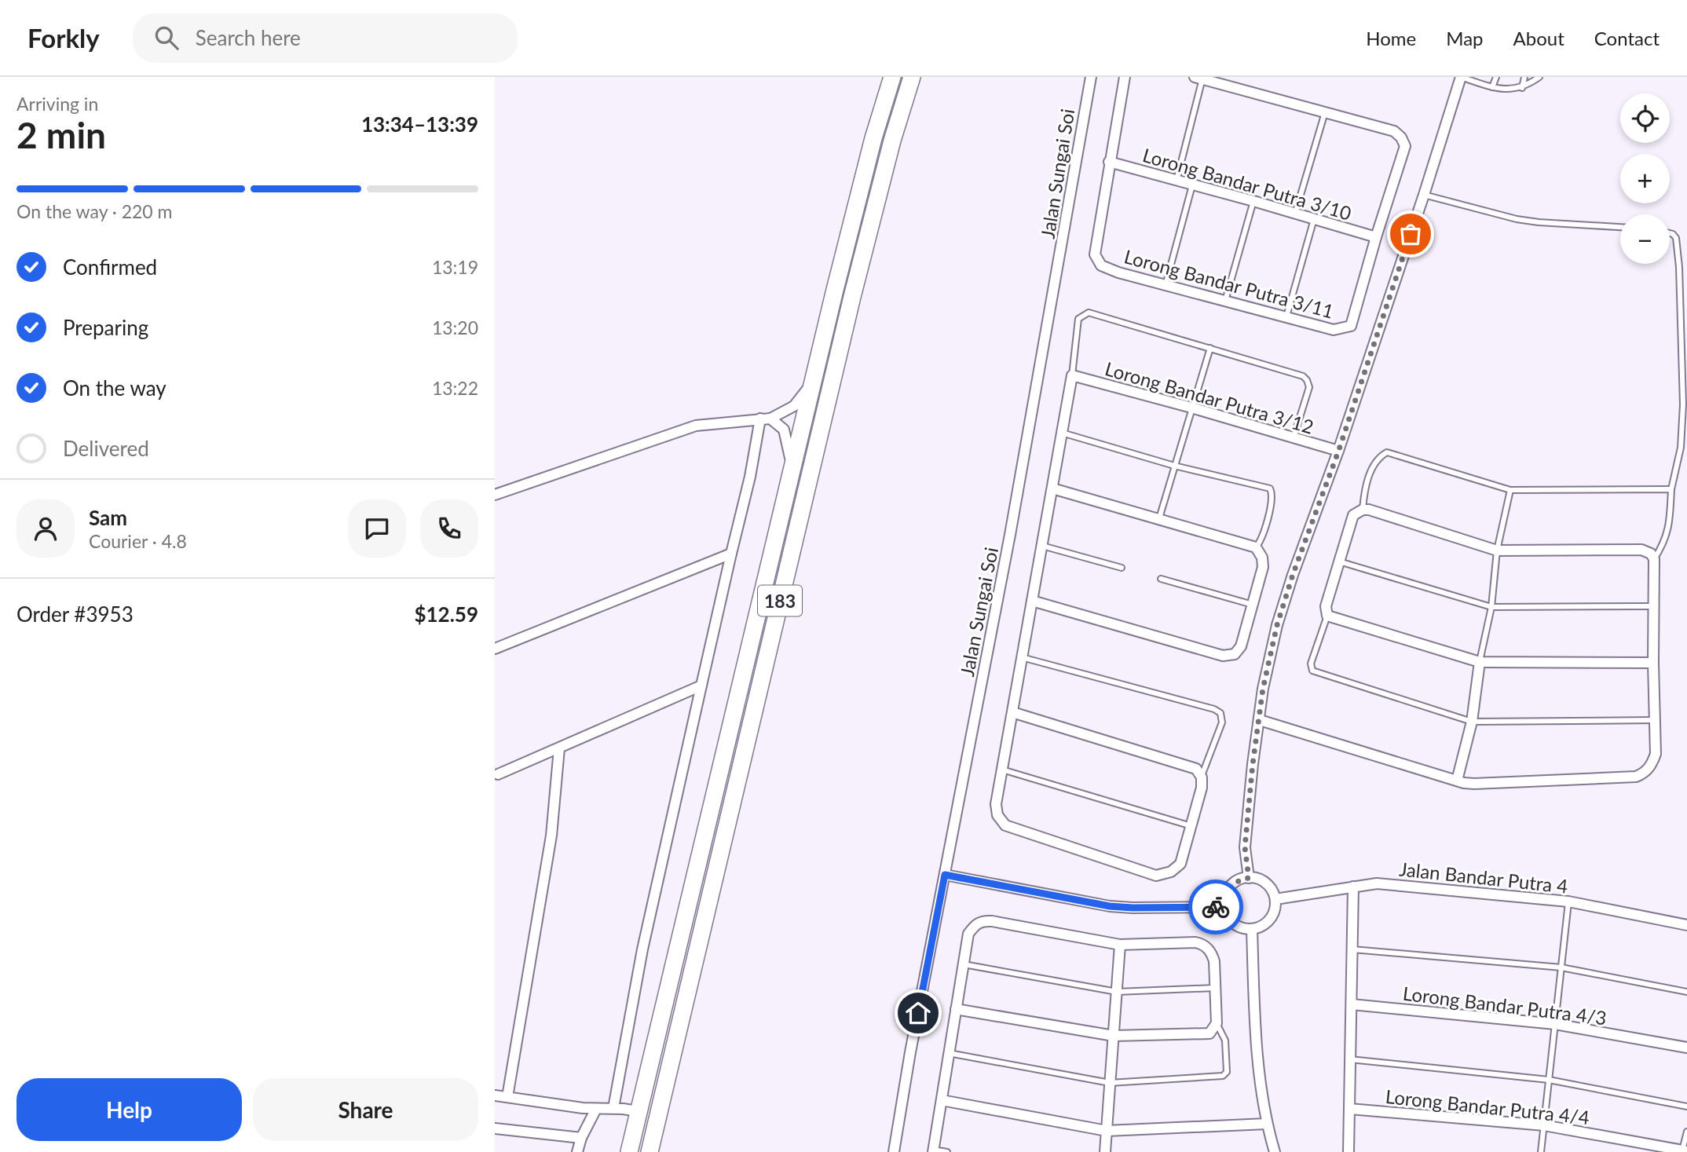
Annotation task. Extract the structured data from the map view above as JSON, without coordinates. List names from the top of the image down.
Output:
{
  "streets": {
    "highway": ["183"],
    "street": [
      "Jalan Sungai Soi",
      "Lorong Bandar Putra 3/10",
      "Lorong Bandar Putra 3/11",
      "Lorong Bandar Putra 3/12",
      "Jalan Bandar Putra 4",
      "Lorong Bandar Putra 4/3",
      "Lorong Bandar Putra 4/4"
    ]
  },
  "crossings": [
    ["Lorong Bandar Putra 3/10", "Lorong Bandar Putra 3/11"]
  ],
  "page": {
    "header": "Forkly",
    "search": "Search here",
    "nav": [
      "Home",
      "Map",
      "About",
      "Contact"
    ],
    "heading": ["2 min", "Arriving in", "13:34–13:39"],
    "panel": [
      "Sam",
      "Courier · 4.8",
      "Order #3953",
      "$12.59"
    ],
    "map_buttons": ["+", "−"],
    "bar": "On the way · 220 m",
    "list": [
      ["Confirmed", "13:19"],
      ["Preparing", "13:20"],
      ["On the way", "13:22"],
      "Delivered"
    ],
    "buttons": ["Help", "Share"]
  }
}
